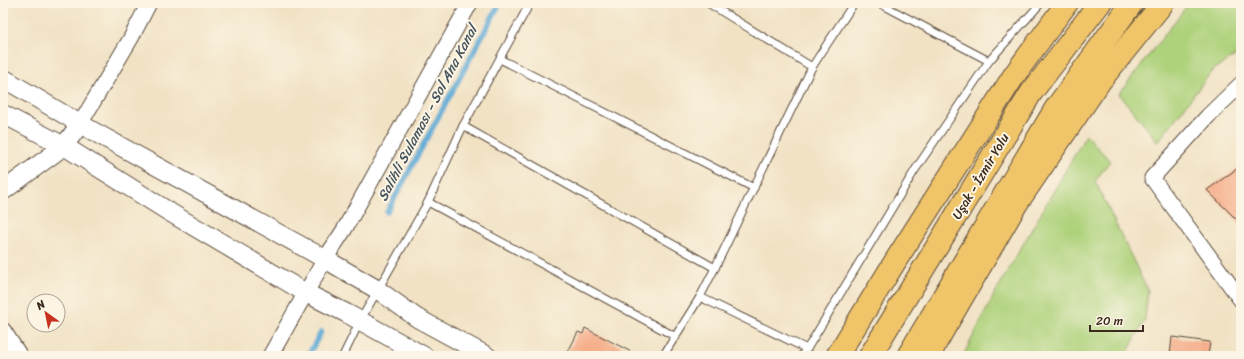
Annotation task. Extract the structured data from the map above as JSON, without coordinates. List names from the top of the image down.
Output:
{
  "streets": {
    "highway": ["Uşak - İzmir Yolu"]
  },
  "water": ["Salihli Sulaması - Sol Ana Kanal"],
  "scale_bar": "20 m",
  "north": "top left"
}
